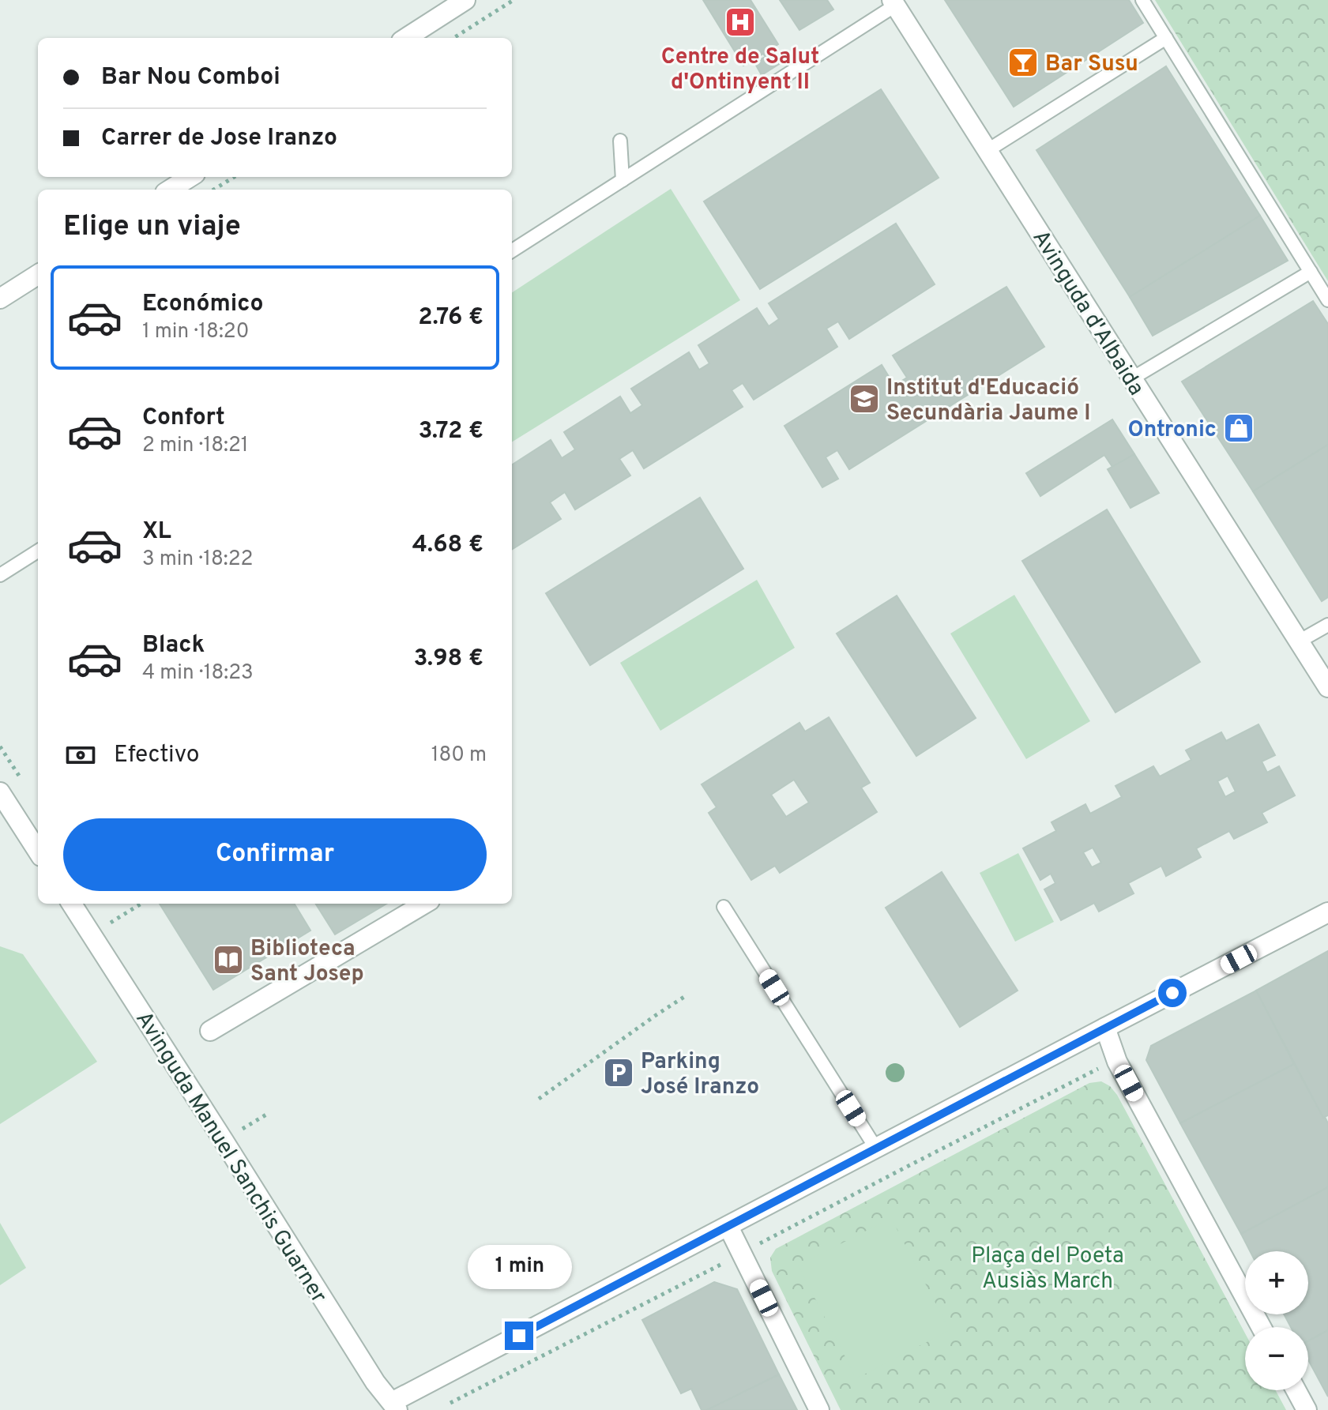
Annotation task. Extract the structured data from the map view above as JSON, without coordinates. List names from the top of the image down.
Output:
{
  "streets": {
    "street": ["Avinguda d'Albaida", "Avinguda Manuel Sanchis Guarner"]
  },
  "parks": ["Plaça del Poeta Ausiàs March"],
  "places": {
    "hospital": ["Centre de Salut d'Ontinyent II"],
    "bar": ["Bar Susu"],
    "school or university": ["Institut d'Educació Secundària Jaume I"],
    "shop": ["Ontronic"],
    "library": ["Biblioteca Sant Josep"],
    "parking": ["Parking José Iranzo"]
  },
  "page": {
    "banner": ["Bar Nou Comboi", "Carrer de Jose Iranzo"],
    "heading": "Elige un viaje",
    "list": [
      {
        "name": "Económico",
        "note": "1 min · 18:20",
        "value": "2.76 €"
      },
      {
        "name": "Confort",
        "note": "2 min · 18:21",
        "value": "3.72 €"
      },
      {
        "name": "XL",
        "note": "3 min · 18:22",
        "value": "4.68 €"
      },
      {
        "name": "Black",
        "note": "4 min · 18:23",
        "value": "3.98 €"
      }
    ],
    "pay": ["Efectivo", "180 m"],
    "buttons": "Confirmar",
    "bubble": "1 min",
    "map_buttons": ["+", "−"]
  }
}
